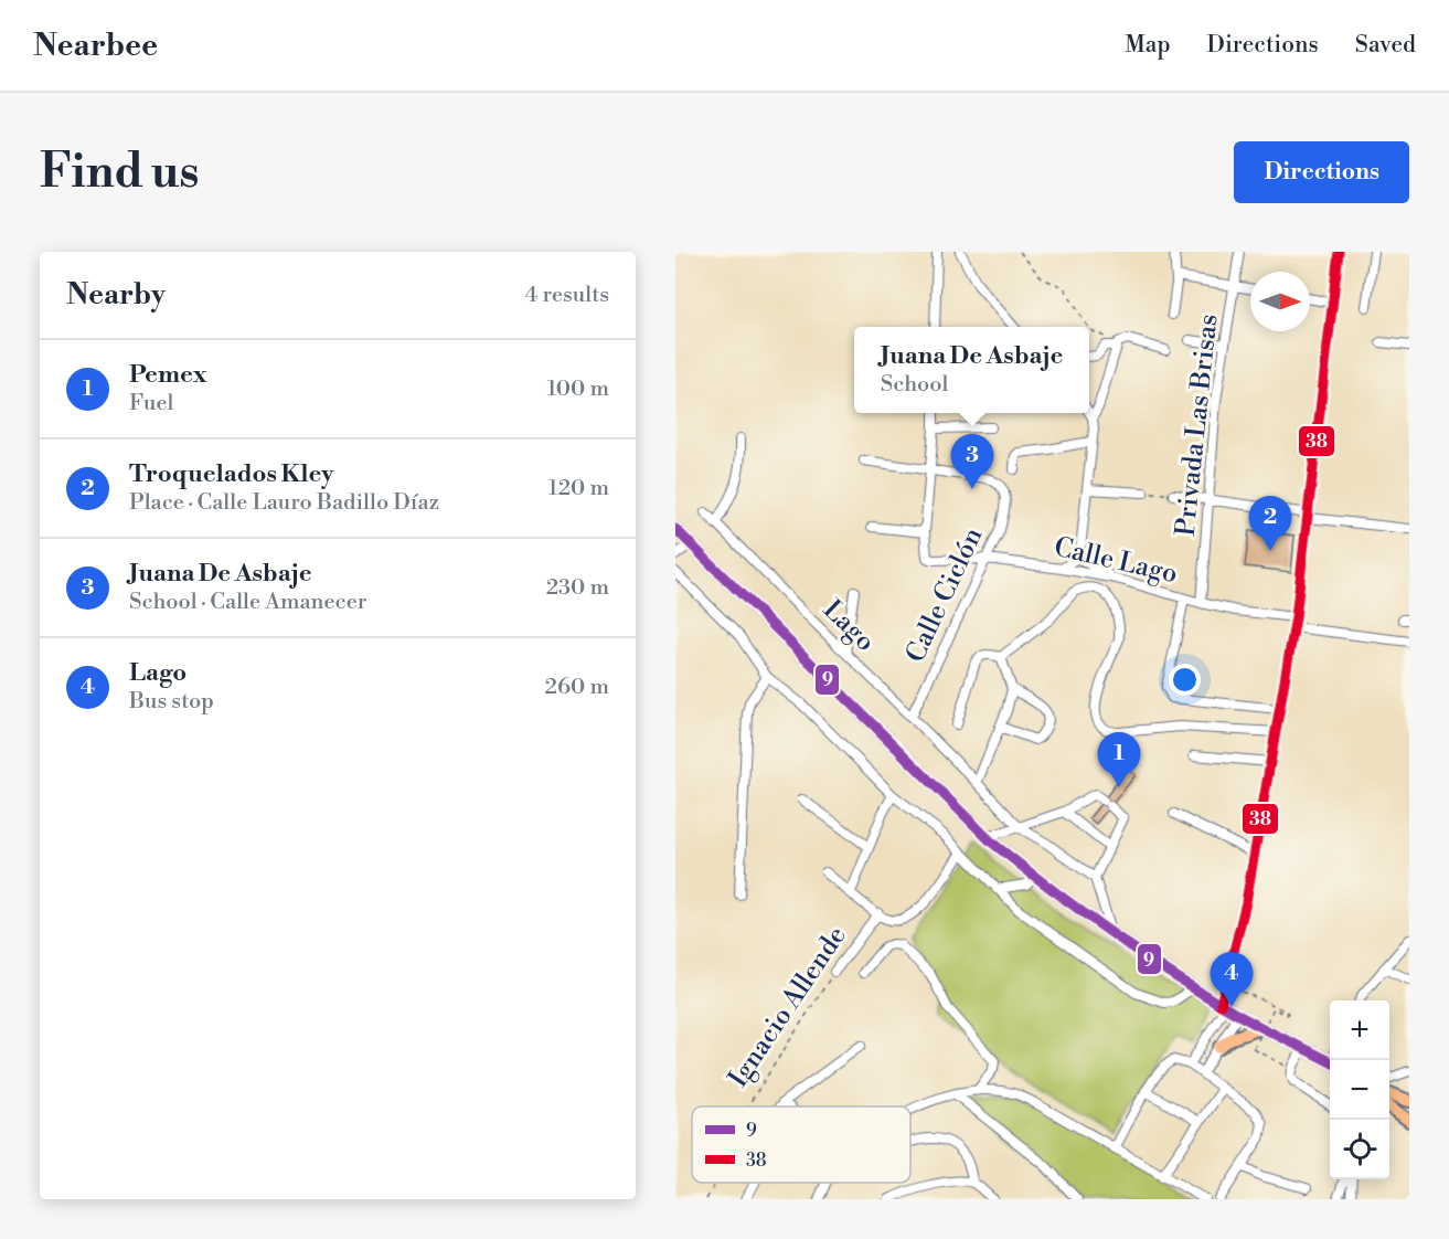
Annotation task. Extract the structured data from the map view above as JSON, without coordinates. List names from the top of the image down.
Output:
{
  "streets": {
    "street": [
      "Privada Las Brisas",
      "Calle Lago",
      "Calle Ciclón",
      "Lago",
      "Ignacio Allende"
    ]
  },
  "crossings": [
    ["Privada Las Brisas", "Calle Lago"],
    ["Calle Lago", "Calle Ciclón"],
    ["Calle Ciclón", "Lago"]
  ],
  "lines": ["transit line 38", "transit line 9"],
  "legend": ["9", "38"],
  "north": "right",
  "page": {
    "header": "Nearbee",
    "nav": ["Map", "Directions", "Saved"],
    "buttons": "Directions",
    "title": "Find us",
    "heading": ["Nearby", "4 results"],
    "popup": ["Juana De Asbaje", "School"],
    "list": [
      {
        "mark": "1",
        "name": "Pemex",
        "note": "Fuel",
        "value": "100 m"
      },
      {
        "mark": "2",
        "name": "Troquelados Kley",
        "note": "Place · Calle Lauro Badillo Díaz",
        "value": "120 m"
      },
      {
        "mark": "3",
        "name": "Juana De Asbaje",
        "note": "School · Calle Amanecer",
        "value": "230 m"
      },
      {
        "mark": "4",
        "name": "Lago",
        "note": "Bus stop",
        "value": "260 m"
      }
    ],
    "pins": [
      "3",
      "2",
      "1",
      "4"
    ],
    "map_buttons": ["+", "−"]
  }
}
